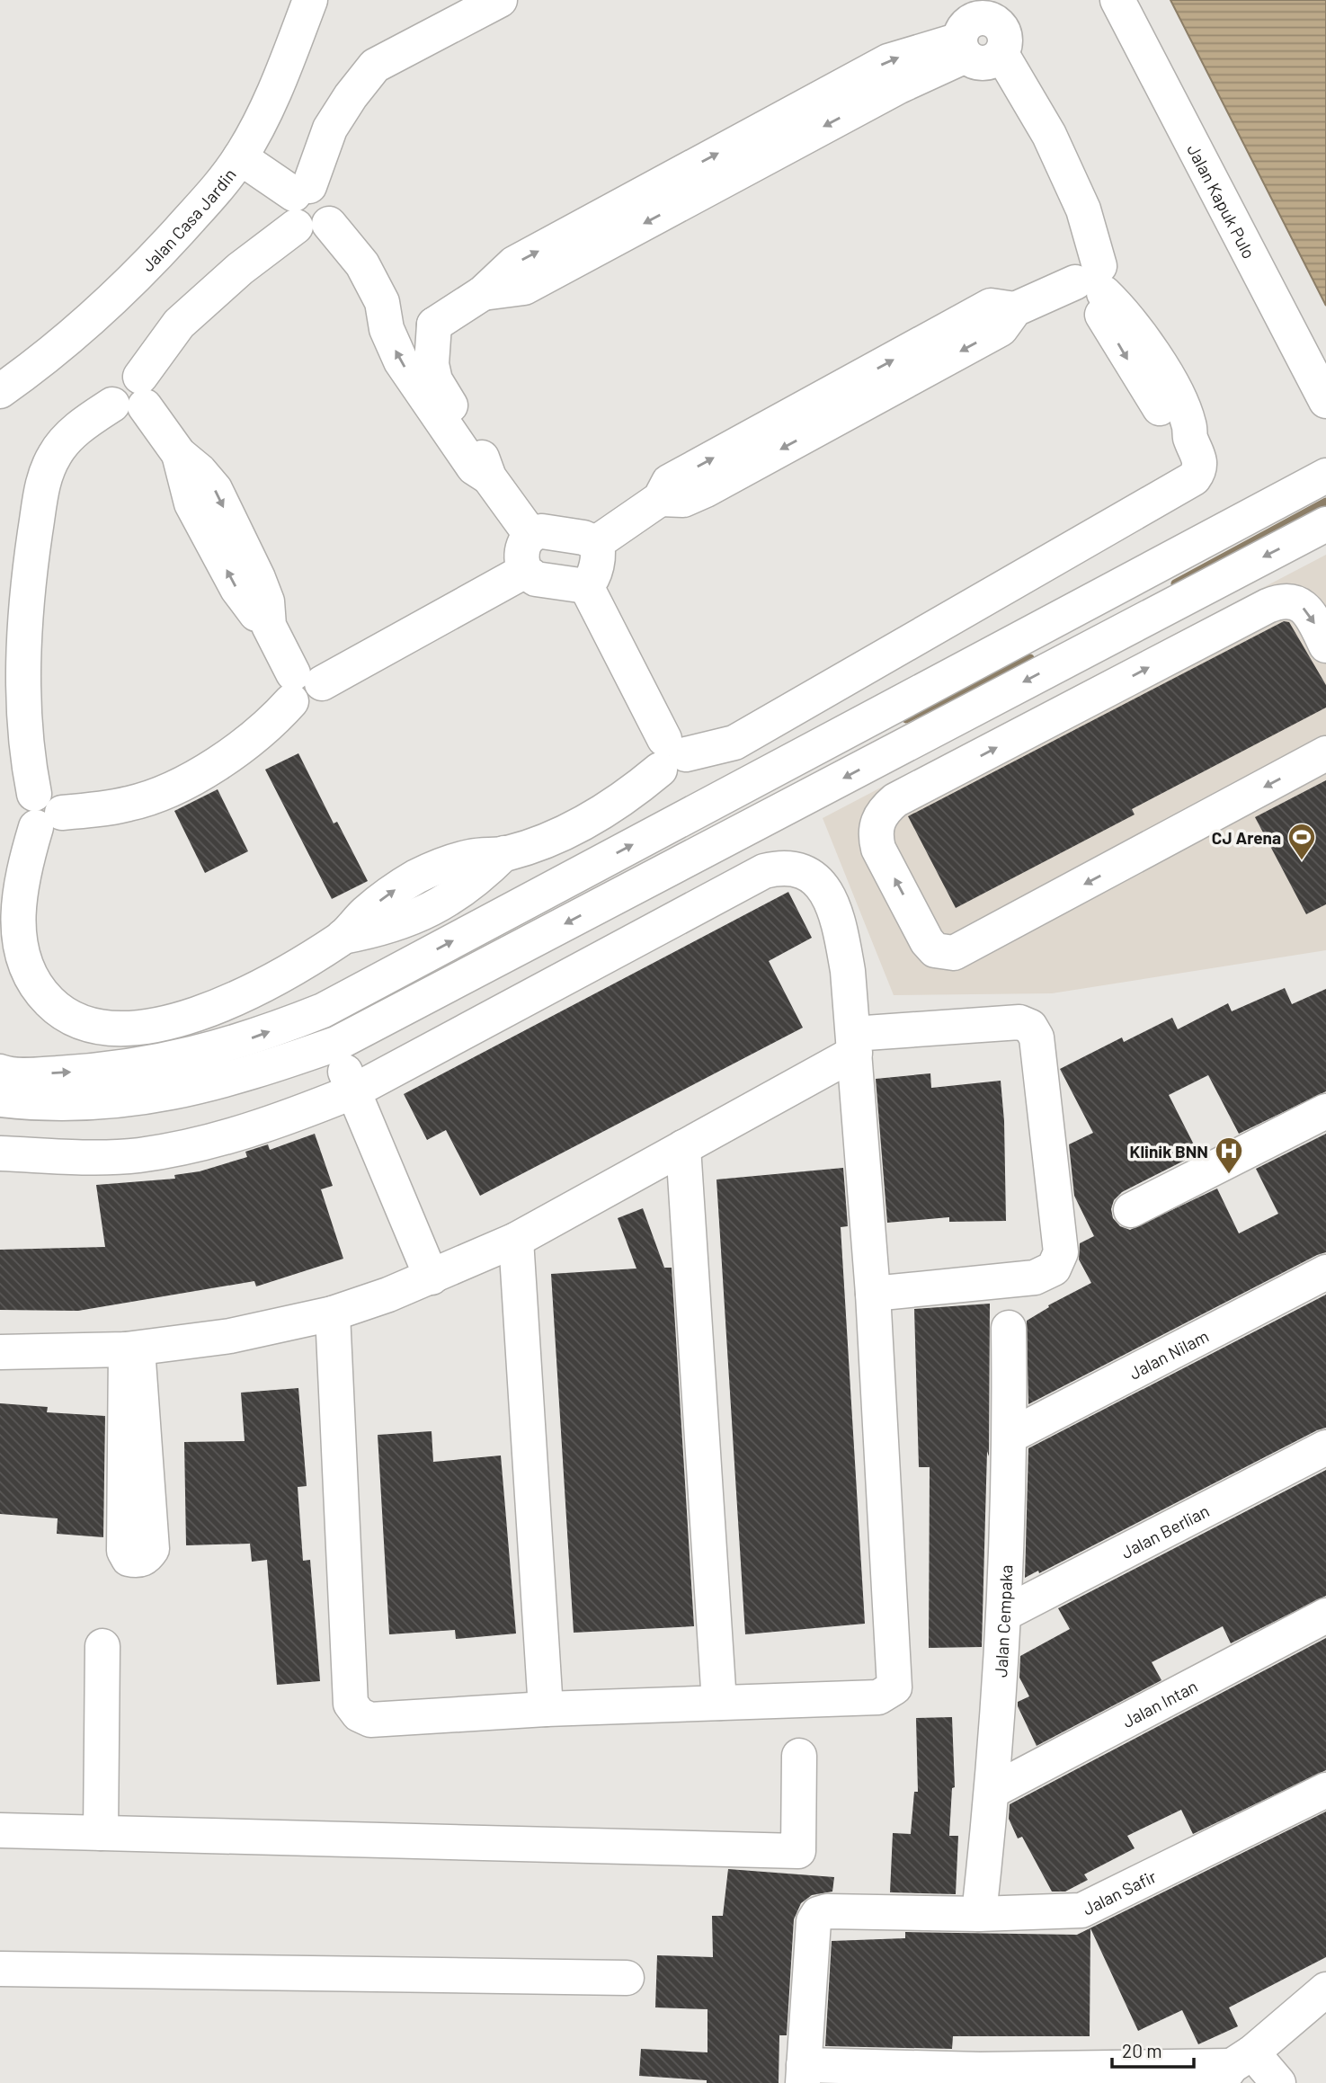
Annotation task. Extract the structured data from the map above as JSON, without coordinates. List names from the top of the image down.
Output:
{
  "streets": {
    "street": [
      "Jalan Kapuk Pulo",
      "Jalan Casa Jardin",
      "Jalan Nilam",
      "Jalan Berlian",
      "Jalan Cempaka",
      "Jalan Intan",
      "Jalan Safir"
    ]
  },
  "crossings": [
    ["Jalan Nilam", "Jalan Cempaka"],
    ["Jalan Berlian", "Jalan Cempaka"],
    ["Jalan Cempaka", "Jalan Intan"],
    ["Jalan Cempaka", "Jalan Safir"]
  ],
  "places": {
    "sports": ["CJ Arena"],
    "hospital": ["Klinik BNN"]
  },
  "scale_bar": "20 m"
}
